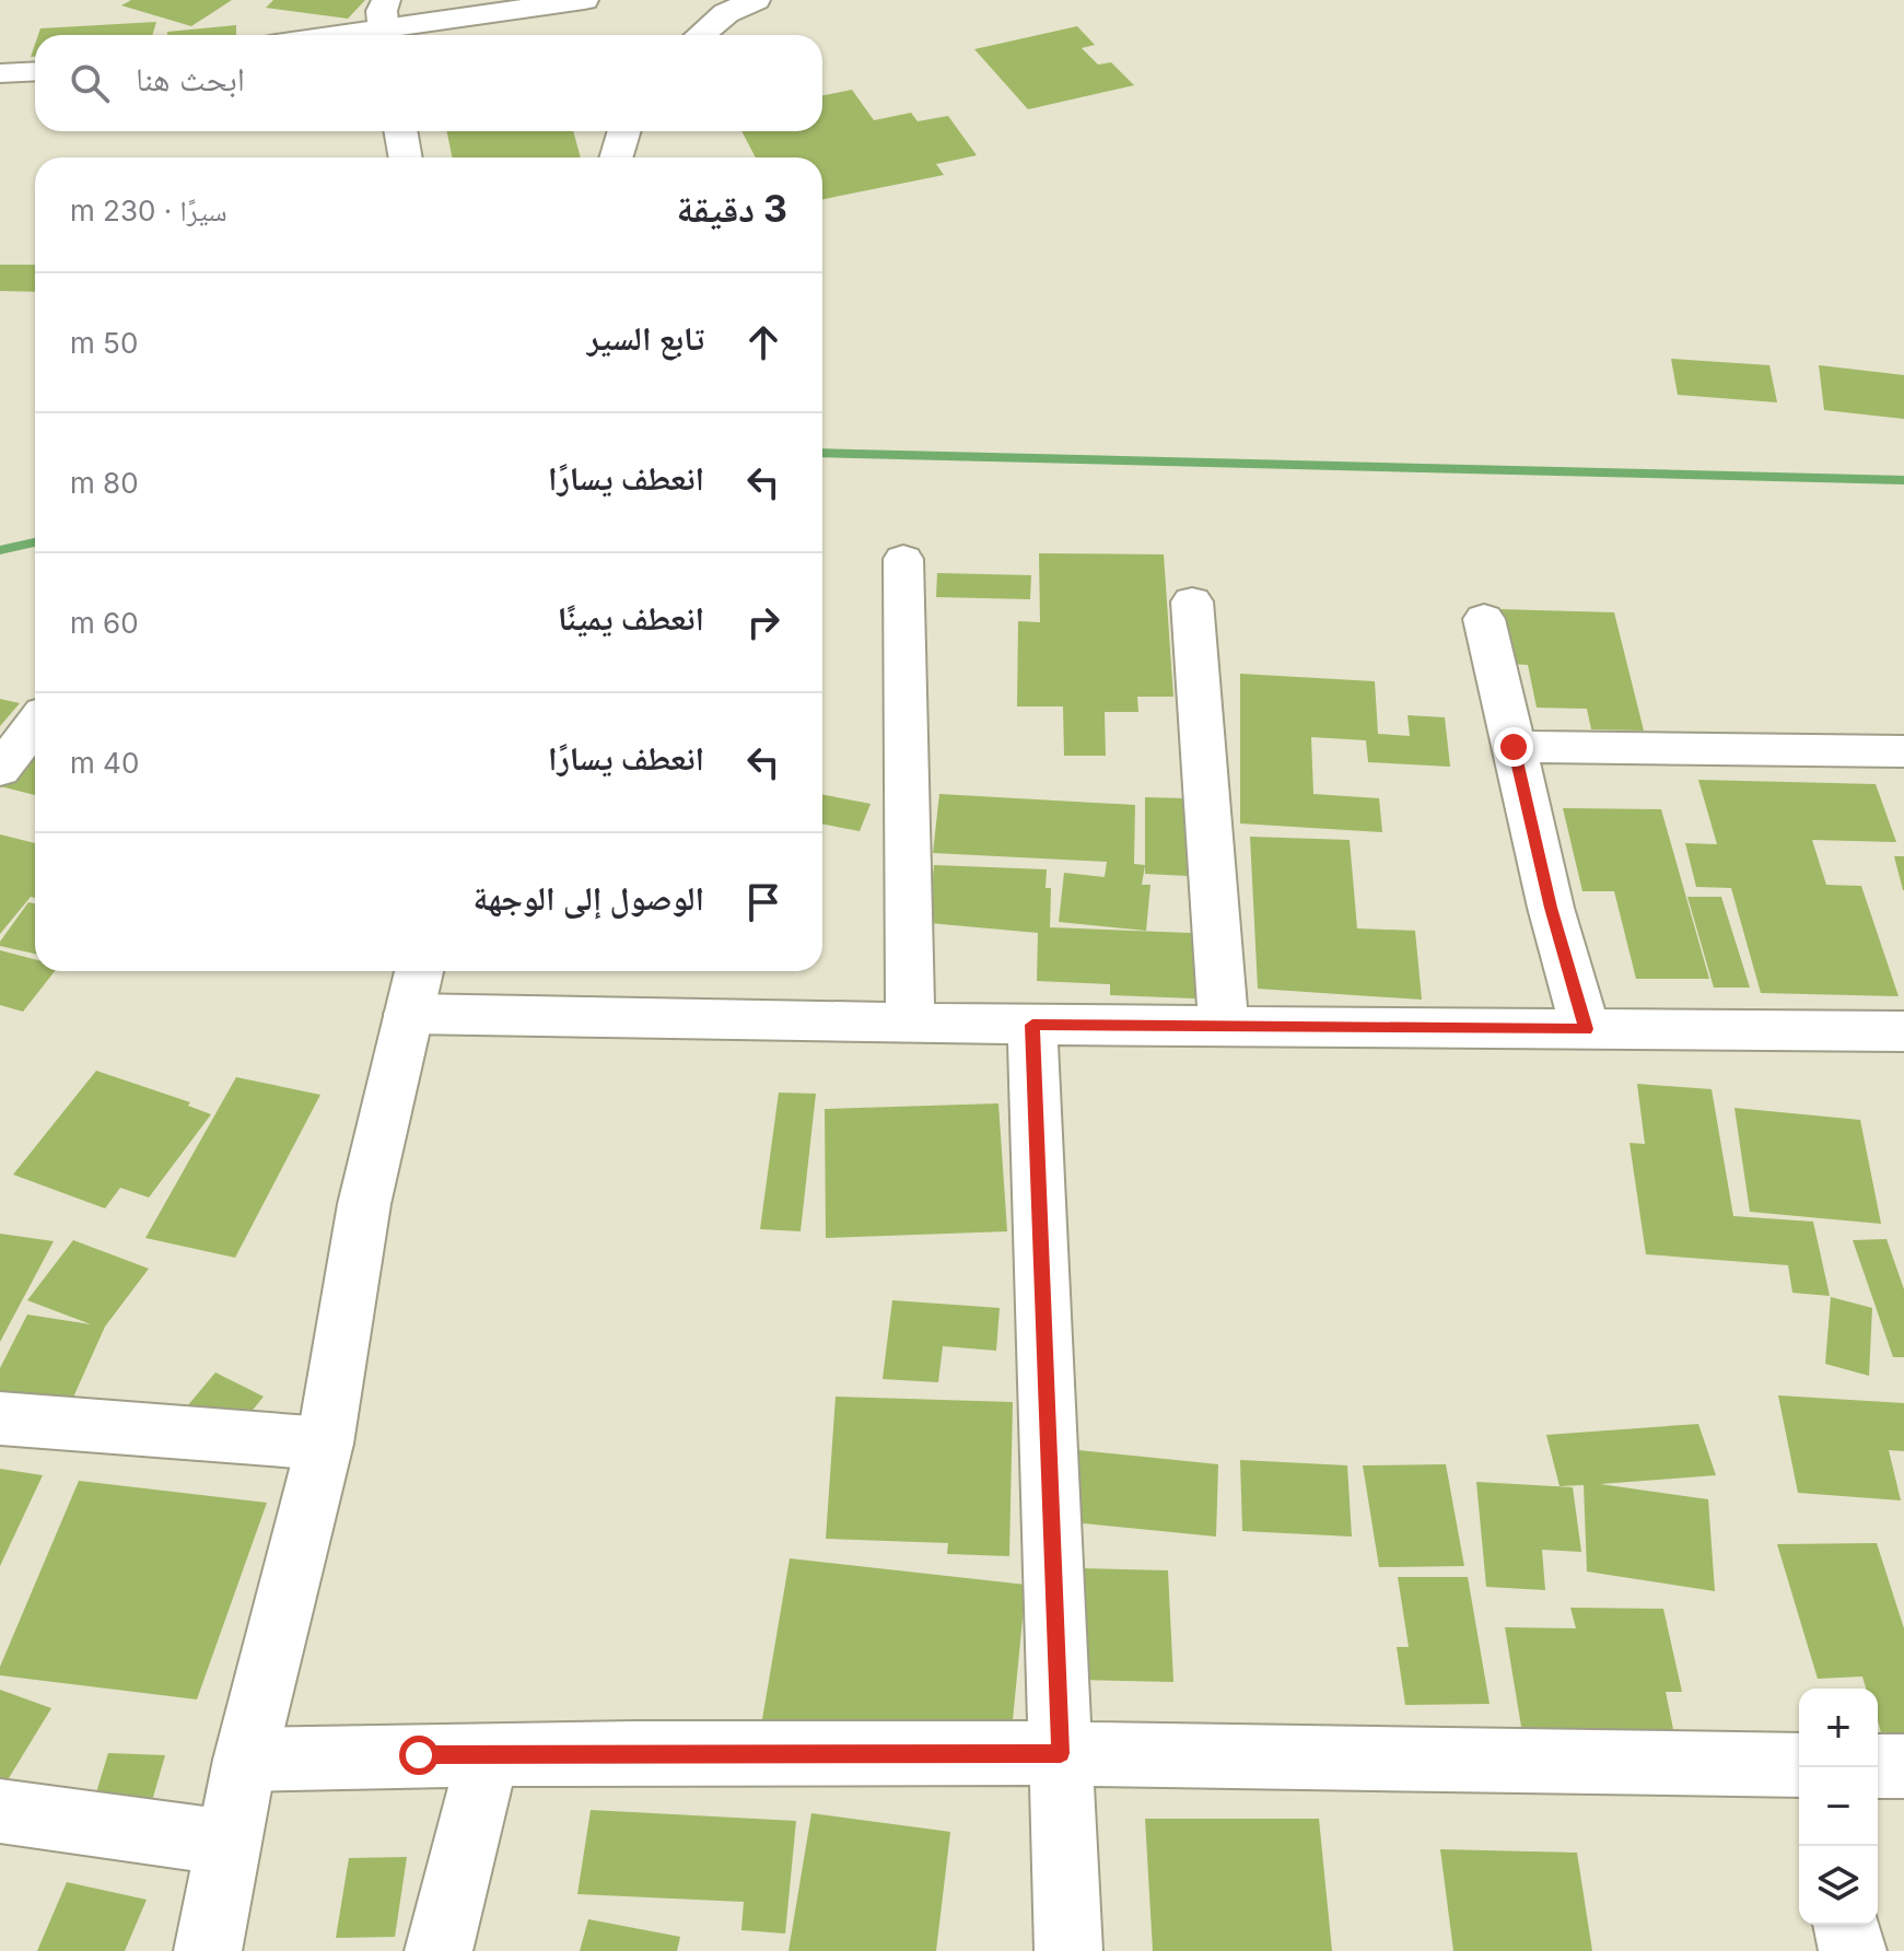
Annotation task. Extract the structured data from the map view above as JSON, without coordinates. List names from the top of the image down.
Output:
{
  "page": {
    "search": "ابحث هنا",
    "heading": ["3 دقيقة", "سيرًا · 230 m"],
    "list": [
      ["تابع السير", "50 m"],
      ["انعطف يسارًا", "80 m"],
      ["انعطف يمينًا", "60 m"],
      ["انعطف يسارًا", "40 m"],
      "الوصول إلى الوجهة"
    ],
    "map_buttons": ["+", "−"]
  }
}
